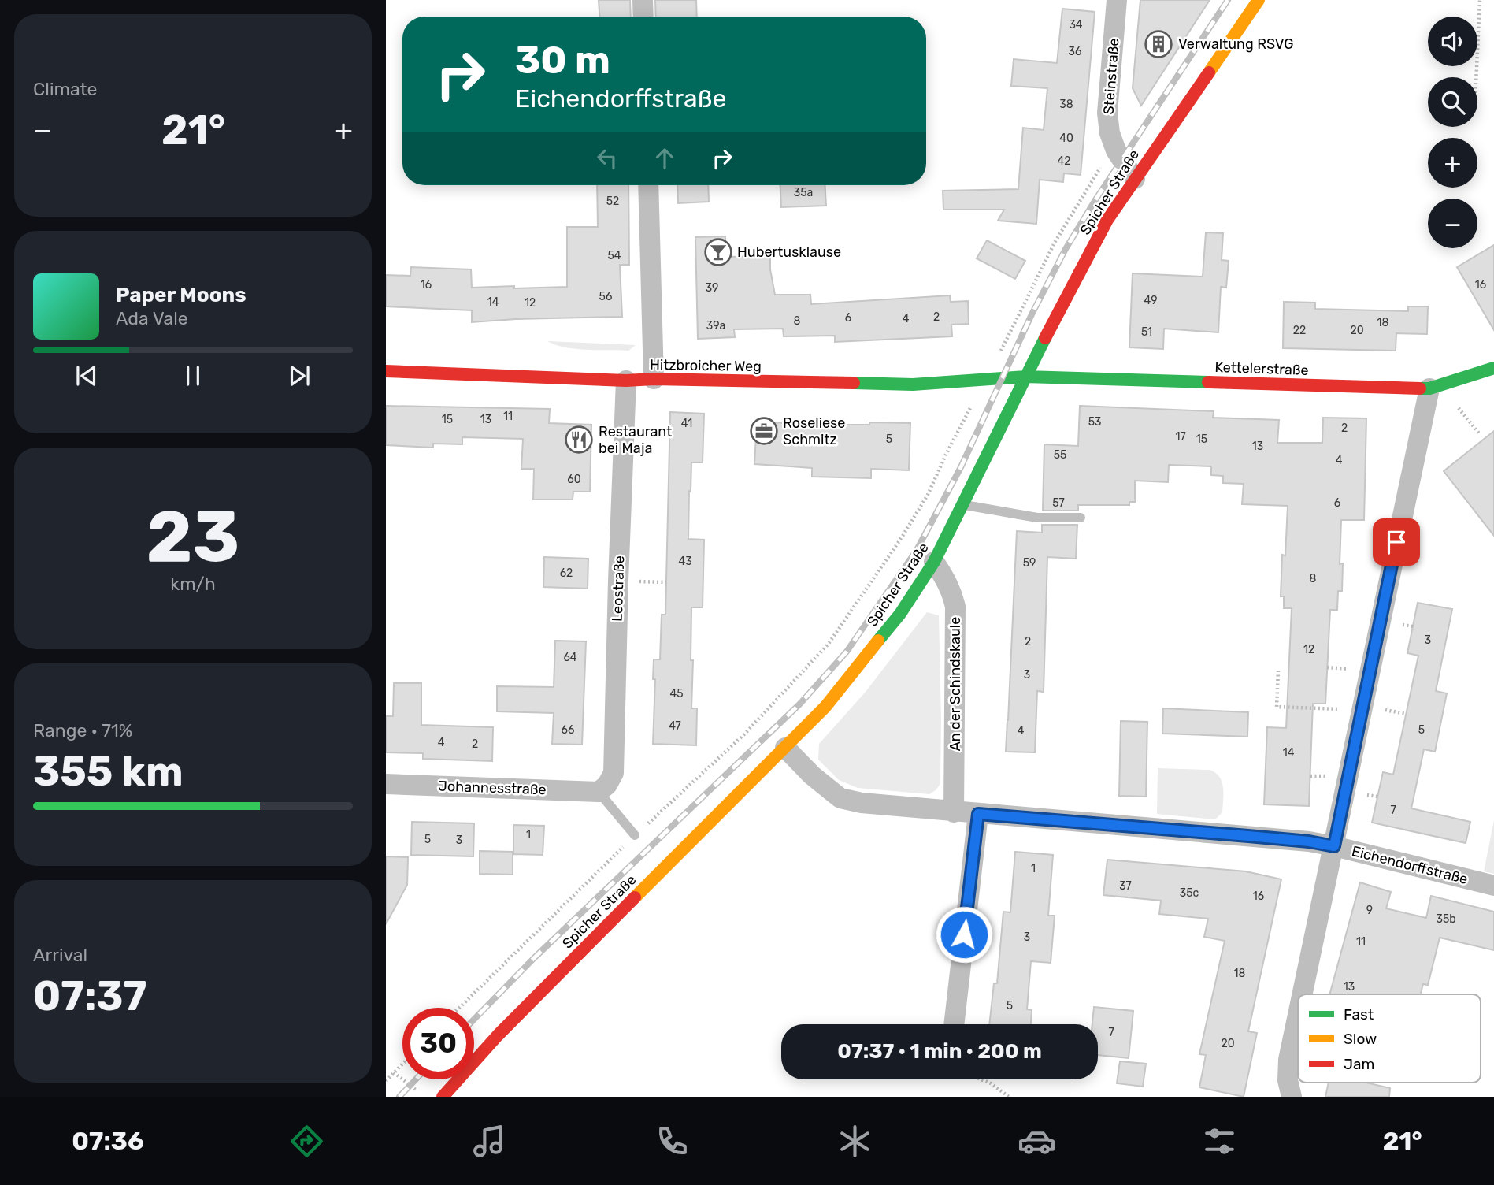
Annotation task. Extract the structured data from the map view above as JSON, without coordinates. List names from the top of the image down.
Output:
{
  "streets": {
    "street": [
      "Steinstraße",
      "Spicher Straße",
      "Hitzbroicher Weg",
      "Kettelerstraße",
      "Leostraße",
      "An der Schindskaule",
      "Johannesstraße",
      "Eichendorffstraße"
    ]
  },
  "crossings": [
    ["Steinstraße", "Spicher Straße"],
    ["Spicher Straße", "Hitzbroicher Weg"],
    ["Spicher Straße", "Kettelerstraße"],
    ["Spicher Straße", "An der Schindskaule"],
    ["Spicher Straße", "Eichendorffstraße"],
    ["Hitzbroicher Weg", "Kettelerstraße"],
    ["Hitzbroicher Weg", "Leostraße"],
    ["Leostraße", "Johannesstraße"],
    ["An der Schindskaule", "Eichendorffstraße"]
  ],
  "places": {
    "building": ["Verwaltung RSVG"],
    "bar": ["Hubertusklause"],
    "office": ["Roseliese Schmitz"],
    "restaurant": ["Restaurant bei Maja"]
  },
  "house_numbers": [
    "34",
    "36",
    "38",
    "40",
    "42",
    "35a",
    "52",
    "54",
    "16",
    "16",
    "39",
    "56",
    "49",
    "14",
    "12",
    "2",
    "6",
    "4",
    "8",
    "18",
    "39a",
    "22",
    "20",
    "51",
    "11",
    "15",
    "13",
    "53",
    "41",
    "2",
    "17",
    "5",
    "15",
    "13",
    "55",
    "4",
    "60",
    "57",
    "6",
    "43",
    "59",
    "62",
    "8",
    "3",
    "2",
    "12",
    "64",
    "3",
    "45",
    "47",
    "66",
    "5",
    "4",
    "4",
    "2",
    "14",
    "7",
    "1",
    "5",
    "3",
    "1",
    "37",
    "35c",
    "16",
    "9",
    "35b",
    "3",
    "11",
    "18",
    "13",
    "5",
    "7",
    "20"
  ],
  "legend": ["Fast", "Slow", "Jam"],
  "page": {
    "tile": [
      "Climate",
      ["23", "km/h"],
      ["Range · 71%", "355 km"],
      ["Arrival", "07:37"]
    ],
    "map_buttons": ["+", "−"],
    "turn": ["30 m", "Eichendorffstraße"],
    "heat": ["−", "21°", "+"],
    "song": ["Paper Moons", "Ada Vale"],
    "limit": "30",
    "trip": "07:37 · 1 min · 200 m",
    "tabs": ["07:36", "21°"]
  }
}
